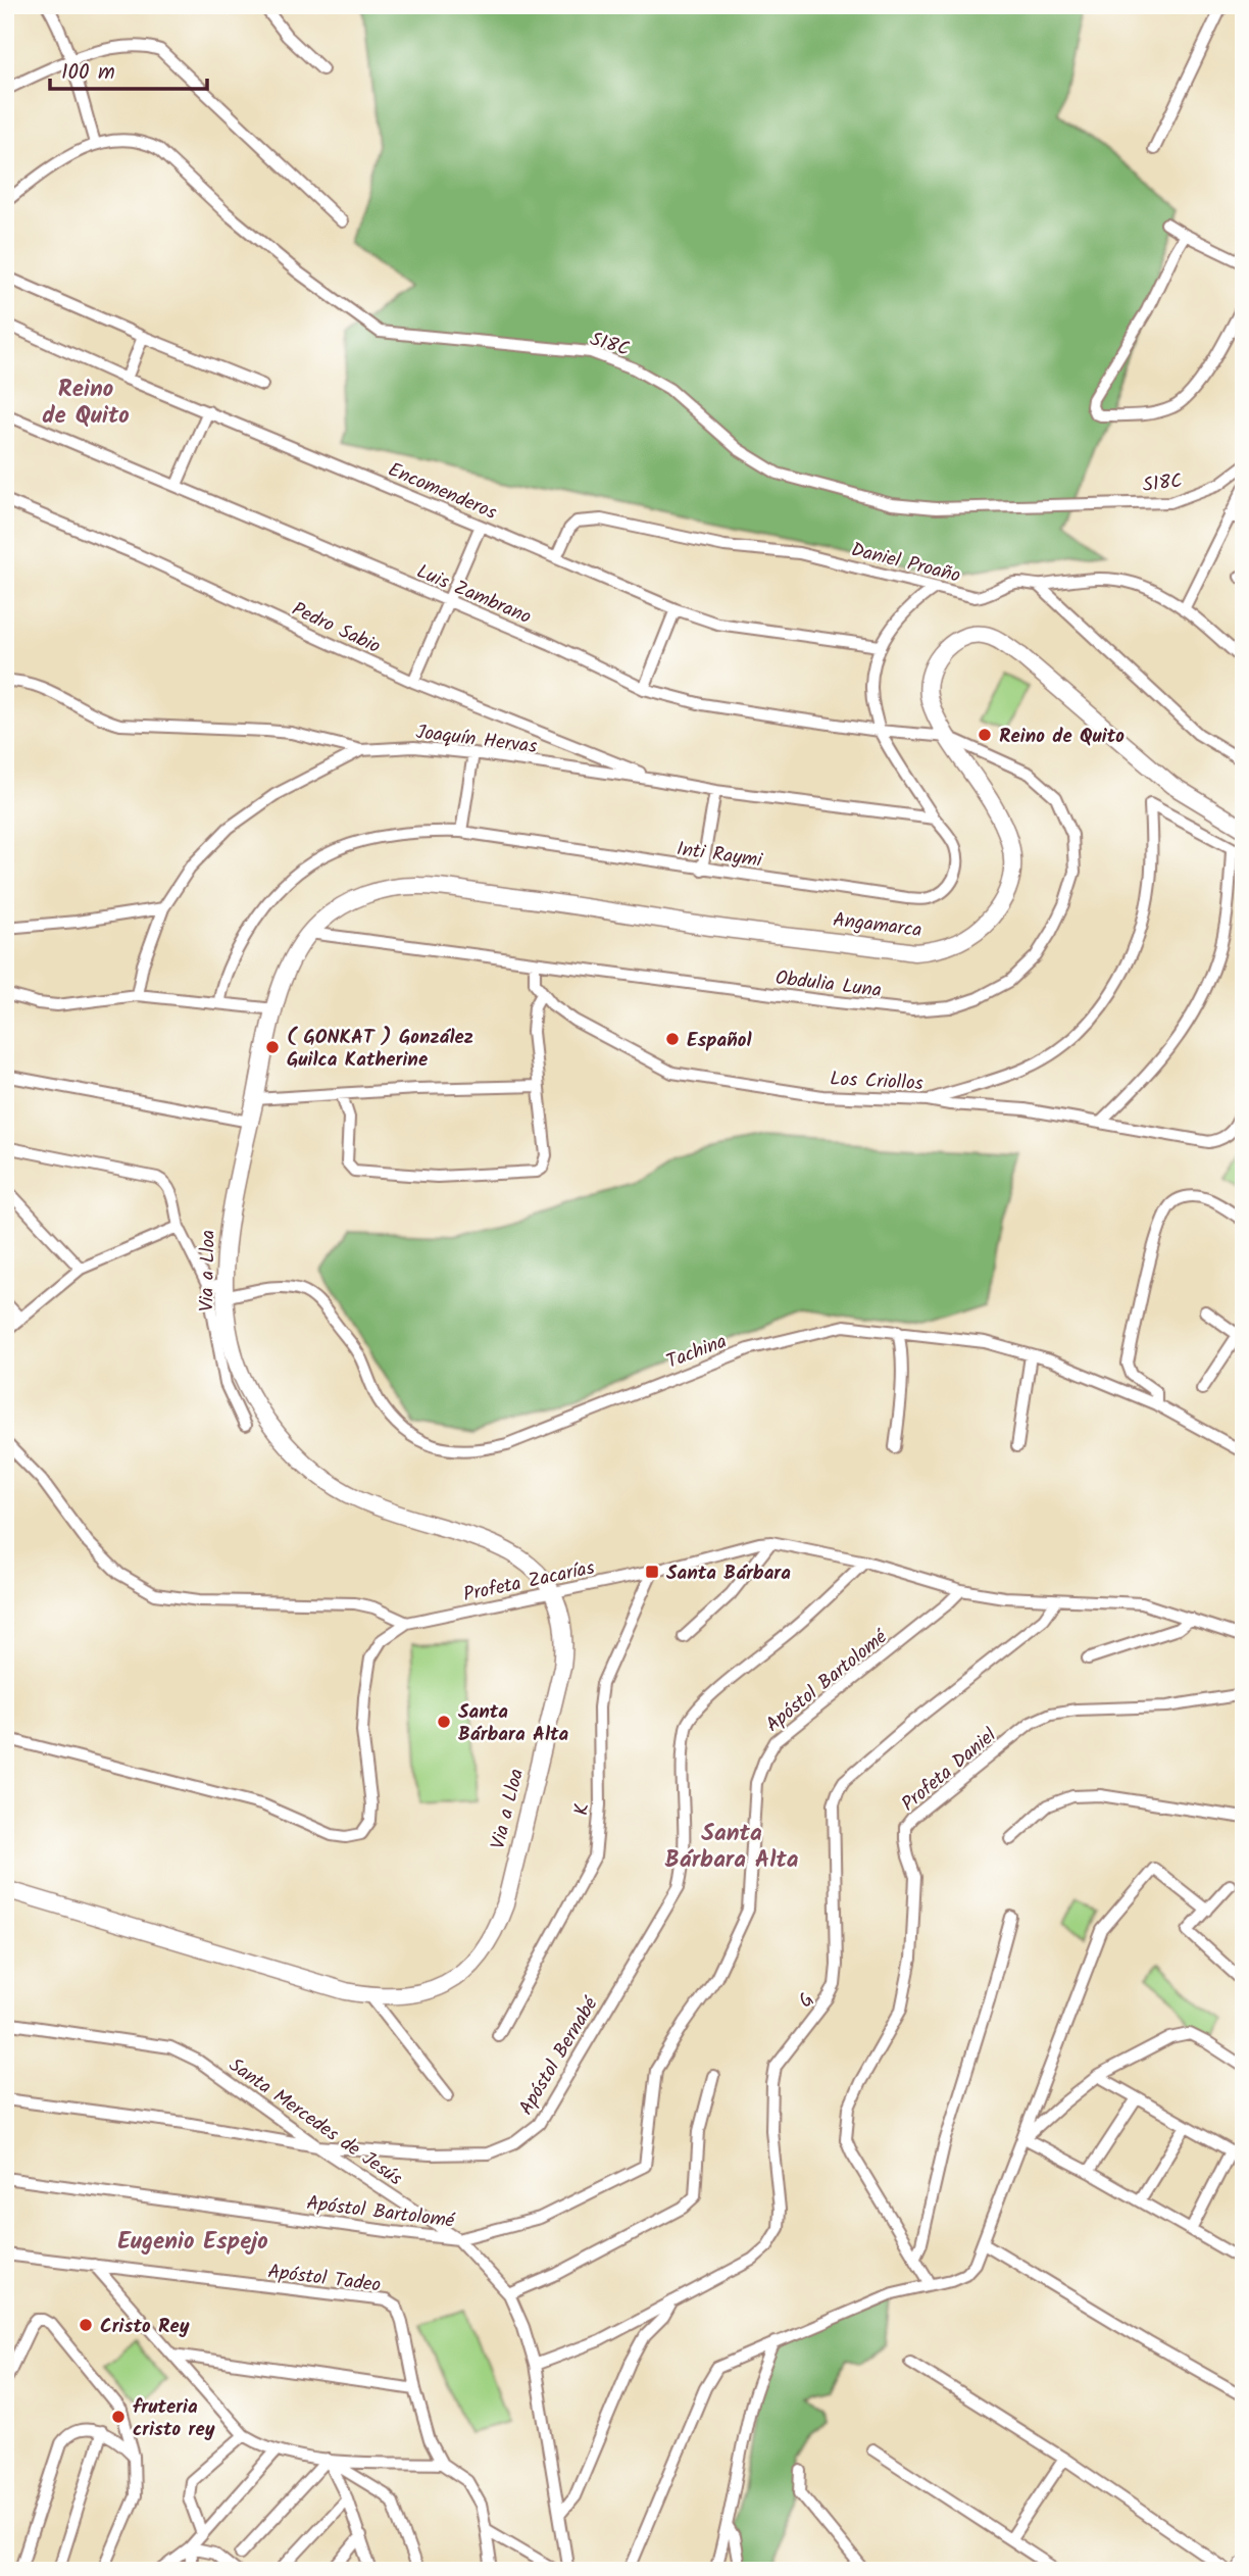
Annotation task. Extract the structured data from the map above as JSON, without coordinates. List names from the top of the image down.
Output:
{
  "streets": {
    "street": [
      "S18C",
      "Encomenderos",
      "Daniel Proaño",
      "Luis Zambrano",
      "Pedro Sabio",
      "Joaquín Hervas",
      "Inti Raymi",
      "Angamarca",
      "Obdulia Luna",
      "Los Criollos",
      "Via a Lloa",
      "Tachina",
      "Profeta Zacarías",
      "Apóstol Bartolomé",
      "Profeta Daniel",
      "K",
      "G",
      "Apóstol Bernabé",
      "Santa Mercedes de Jesús",
      "Apóstol Tadeo"
    ]
  },
  "crossings": [
    ["Encomenderos", "Daniel Proaño"],
    ["Encomenderos", "Inti Raymi"],
    ["Daniel Proaño", "Inti Raymi"],
    ["Luis Zambrano", "Inti Raymi"],
    ["Luis Zambrano", "Angamarca"],
    ["Luis Zambrano", "Obdulia Luna"],
    ["Pedro Sabio", "Joaquín Hervas"],
    ["Joaquín Hervas", "Inti Raymi"],
    ["Angamarca", "Obdulia Luna"],
    ["Angamarca", "Via a Lloa"],
    ["Via a Lloa", "Tachina"],
    ["Via a Lloa", "Profeta Zacarías"],
    ["Profeta Zacarías", "Apóstol Bartolomé"],
    ["Profeta Zacarías", "K"],
    ["Profeta Zacarías", "G"],
    ["Profeta Zacarías", "Apóstol Bernabé"],
    ["Apóstol Bartolomé", "Santa Mercedes de Jesús"],
    ["G", "Santa Mercedes de Jesús"],
    ["Apóstol Bernabé", "Santa Mercedes de Jesús"]
  ],
  "districts": ["Reino de Quito", "Santa Bárbara Alta", "Eugenio Espejo"],
  "places": {
    "other": [
      "Reino de Quito",
      "Español",
      "( GONKAT ) González Guilca Katherine",
      "Santa Bárbara Alta",
      "Cristo Rey",
      "fruteria cristo rey"
    ],
    "transit": ["Santa Bárbara"]
  },
  "scale_bar": "100 m"
}
